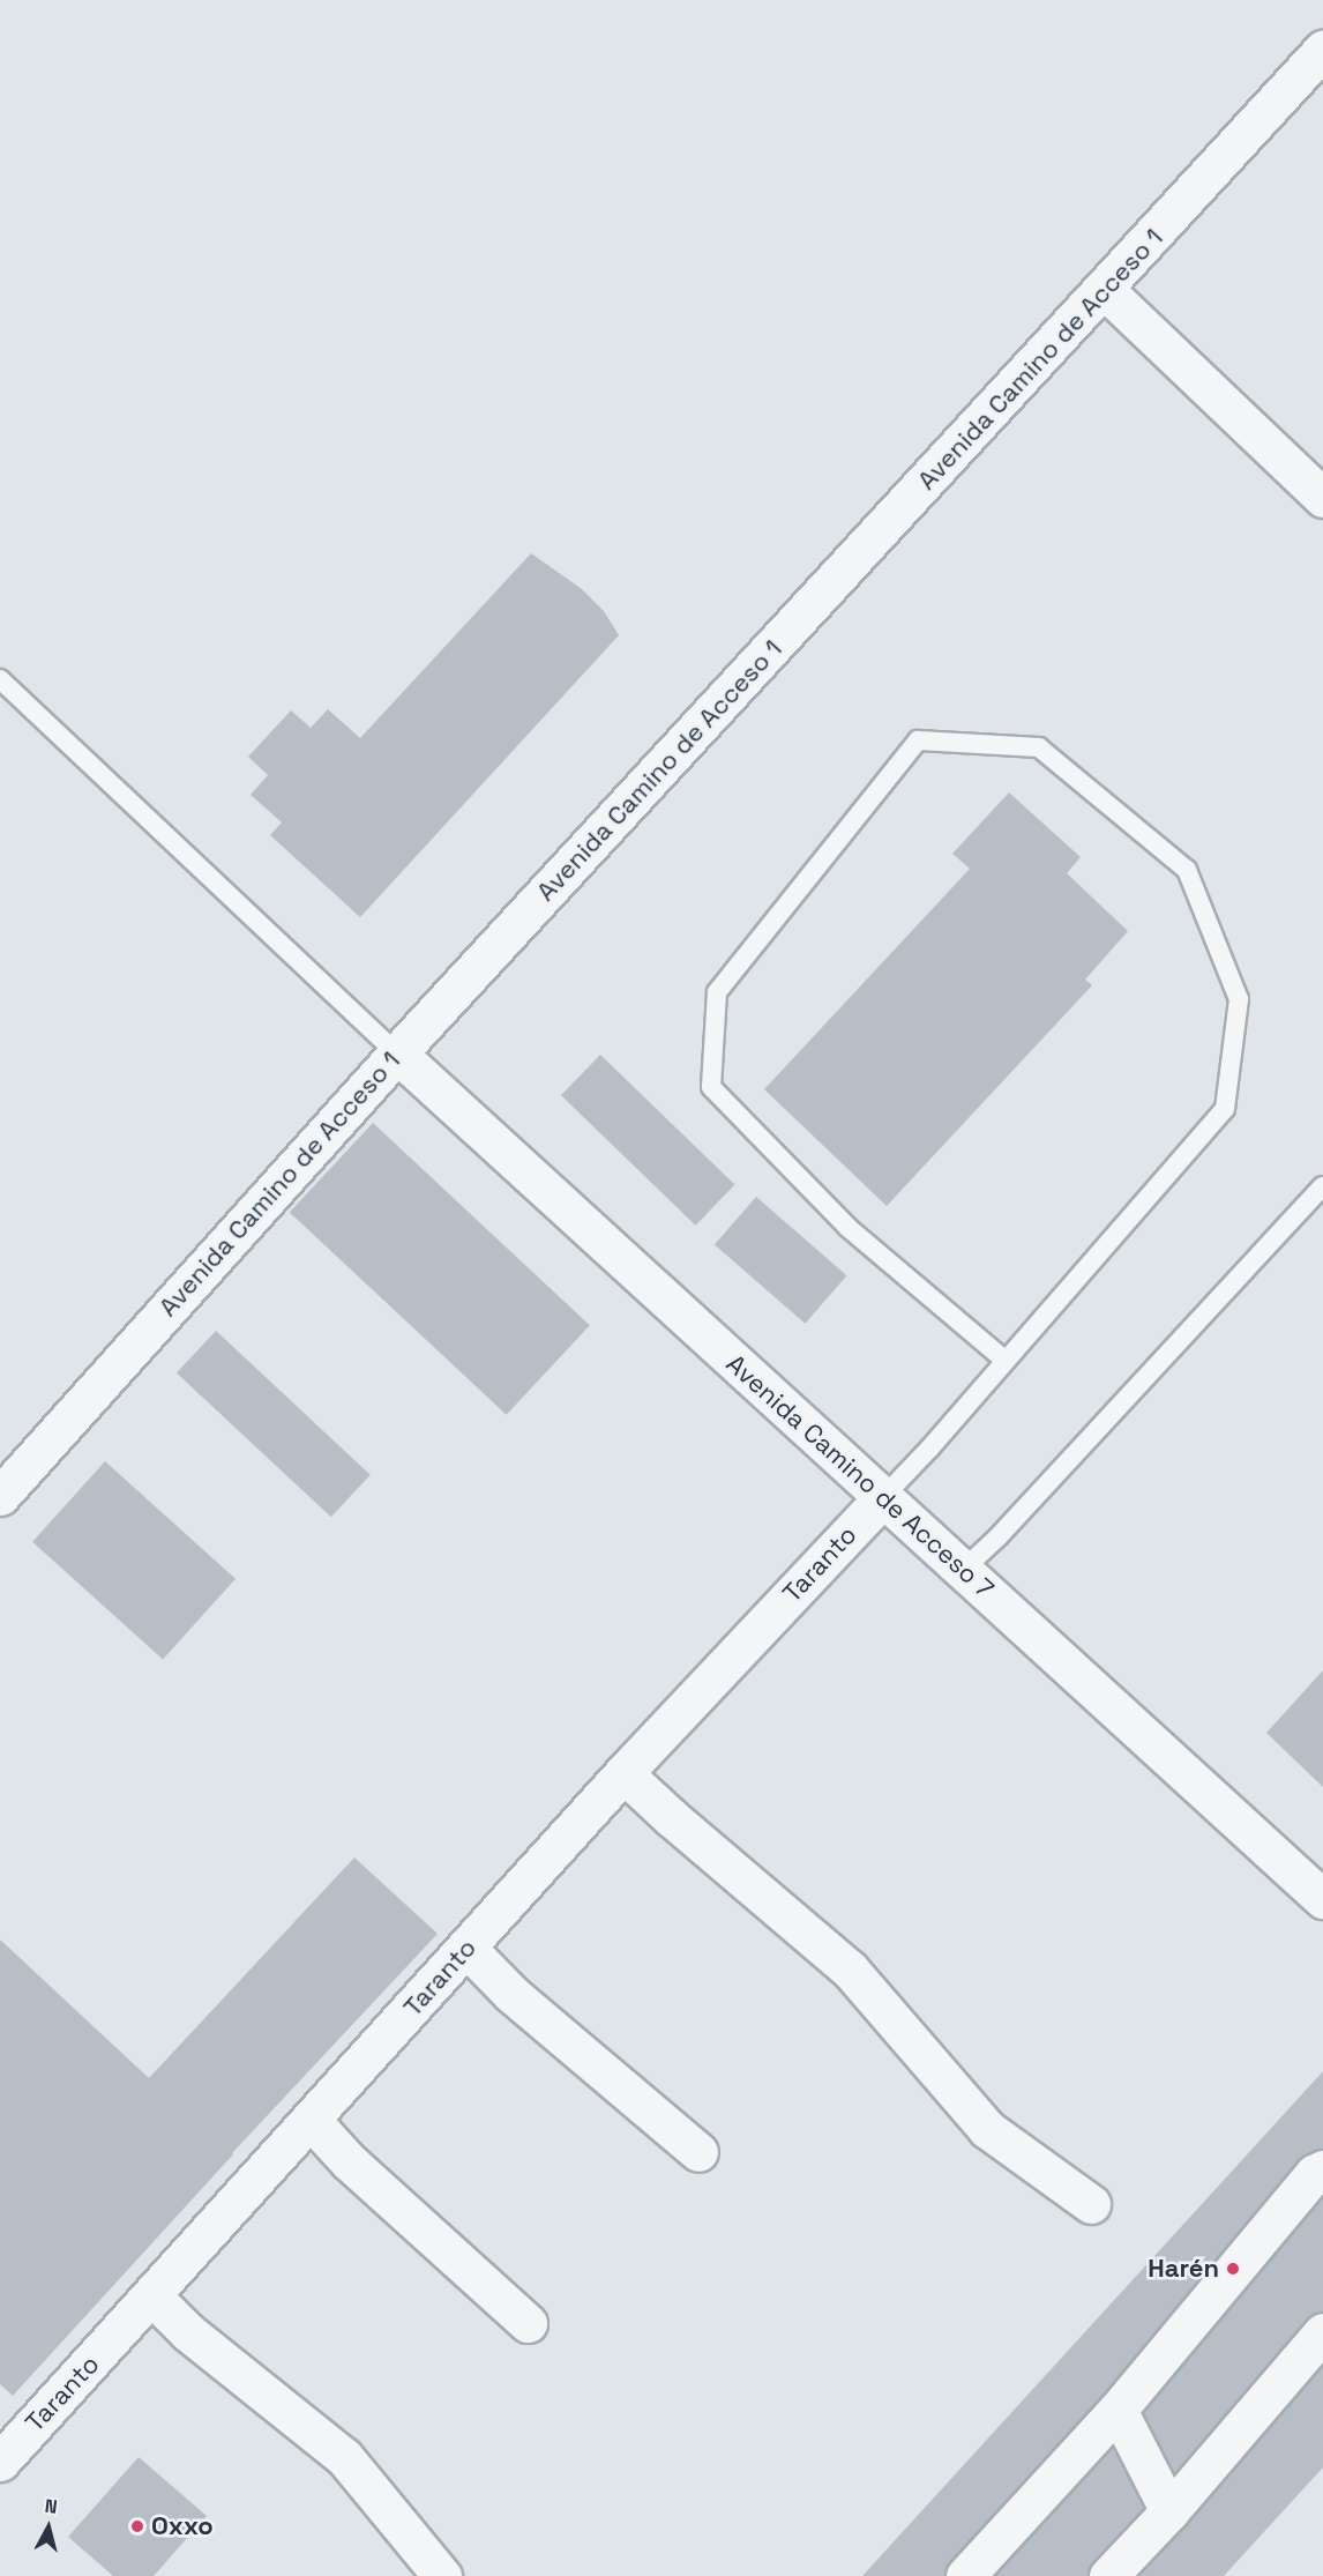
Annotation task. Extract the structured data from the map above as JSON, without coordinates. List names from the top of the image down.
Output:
{
  "streets": {
    "street": ["Avenida Camino de Acceso 1", "Avenida Camino de Acceso 7", "Taranto"]
  },
  "crossings": [
    ["Avenida Camino de Acceso 1", "Avenida Camino de Acceso 7"],
    ["Avenida Camino de Acceso 7", "Taranto"]
  ],
  "places": ["Harén", "Oxxo"],
  "north": "top"
}
